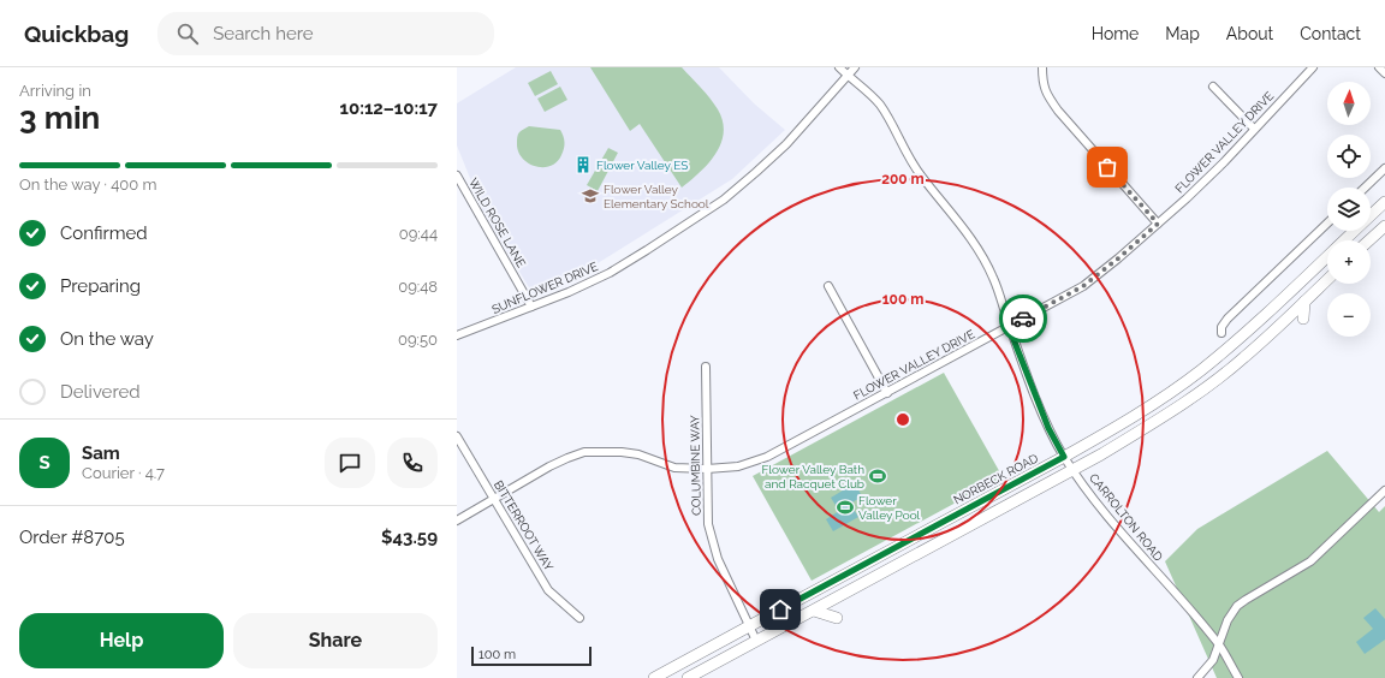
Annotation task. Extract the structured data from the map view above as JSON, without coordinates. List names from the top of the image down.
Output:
{
  "streets": {
    "main road": ["NORBECK ROAD"],
    "street": [
      "FLOWER VALLEY DRIVE",
      "WILD ROSE LANE",
      "SUNFLOWER DRIVE",
      "COLUMBINE WAY",
      "CARROLTON ROAD",
      "BITTERROOT WAY"
    ]
  },
  "crossings": [
    ["FLOWER VALLEY DRIVE", "COLUMBINE WAY"],
    ["FLOWER VALLEY DRIVE", "CARROLTON ROAD"],
    ["FLOWER VALLEY DRIVE", "BITTERROOT WAY"],
    ["WILD ROSE LANE", "SUNFLOWER DRIVE"],
    ["SUNFLOWER DRIVE", "CARROLTON ROAD"],
    ["COLUMBINE WAY", "NORBECK ROAD"],
    ["NORBECK ROAD", "CARROLTON ROAD"]
  ],
  "places": {
    "building": ["Flower Valley ES"],
    "school or university": ["Flower Valley Elementary School"],
    "sports": ["Flower Valley Bath and Racquet Club", "Flower Valley Pool"]
  },
  "scale_bar": "100 m",
  "north": "top",
  "page": {
    "header": "Quickbag",
    "search": "Search here",
    "nav": [
      "Home",
      "Map",
      "About",
      "Contact"
    ],
    "heading": ["3 min", "Arriving in", "10:12–10:17"],
    "panel": [
      "Sam",
      "Courier · 4.7",
      "Order #8705",
      "$43.59"
    ],
    "map_buttons": ["+", "−"],
    "bar": "On the way · 400 m",
    "list": [
      ["Confirmed", "09:44"],
      ["Preparing", "09:48"],
      ["On the way", "09:50"],
      "Delivered"
    ],
    "round": "S",
    "buttons": ["Help", "Share"],
    "scale": "100 m"
  },
  "rings": ["200 m", "100 m"]
}
